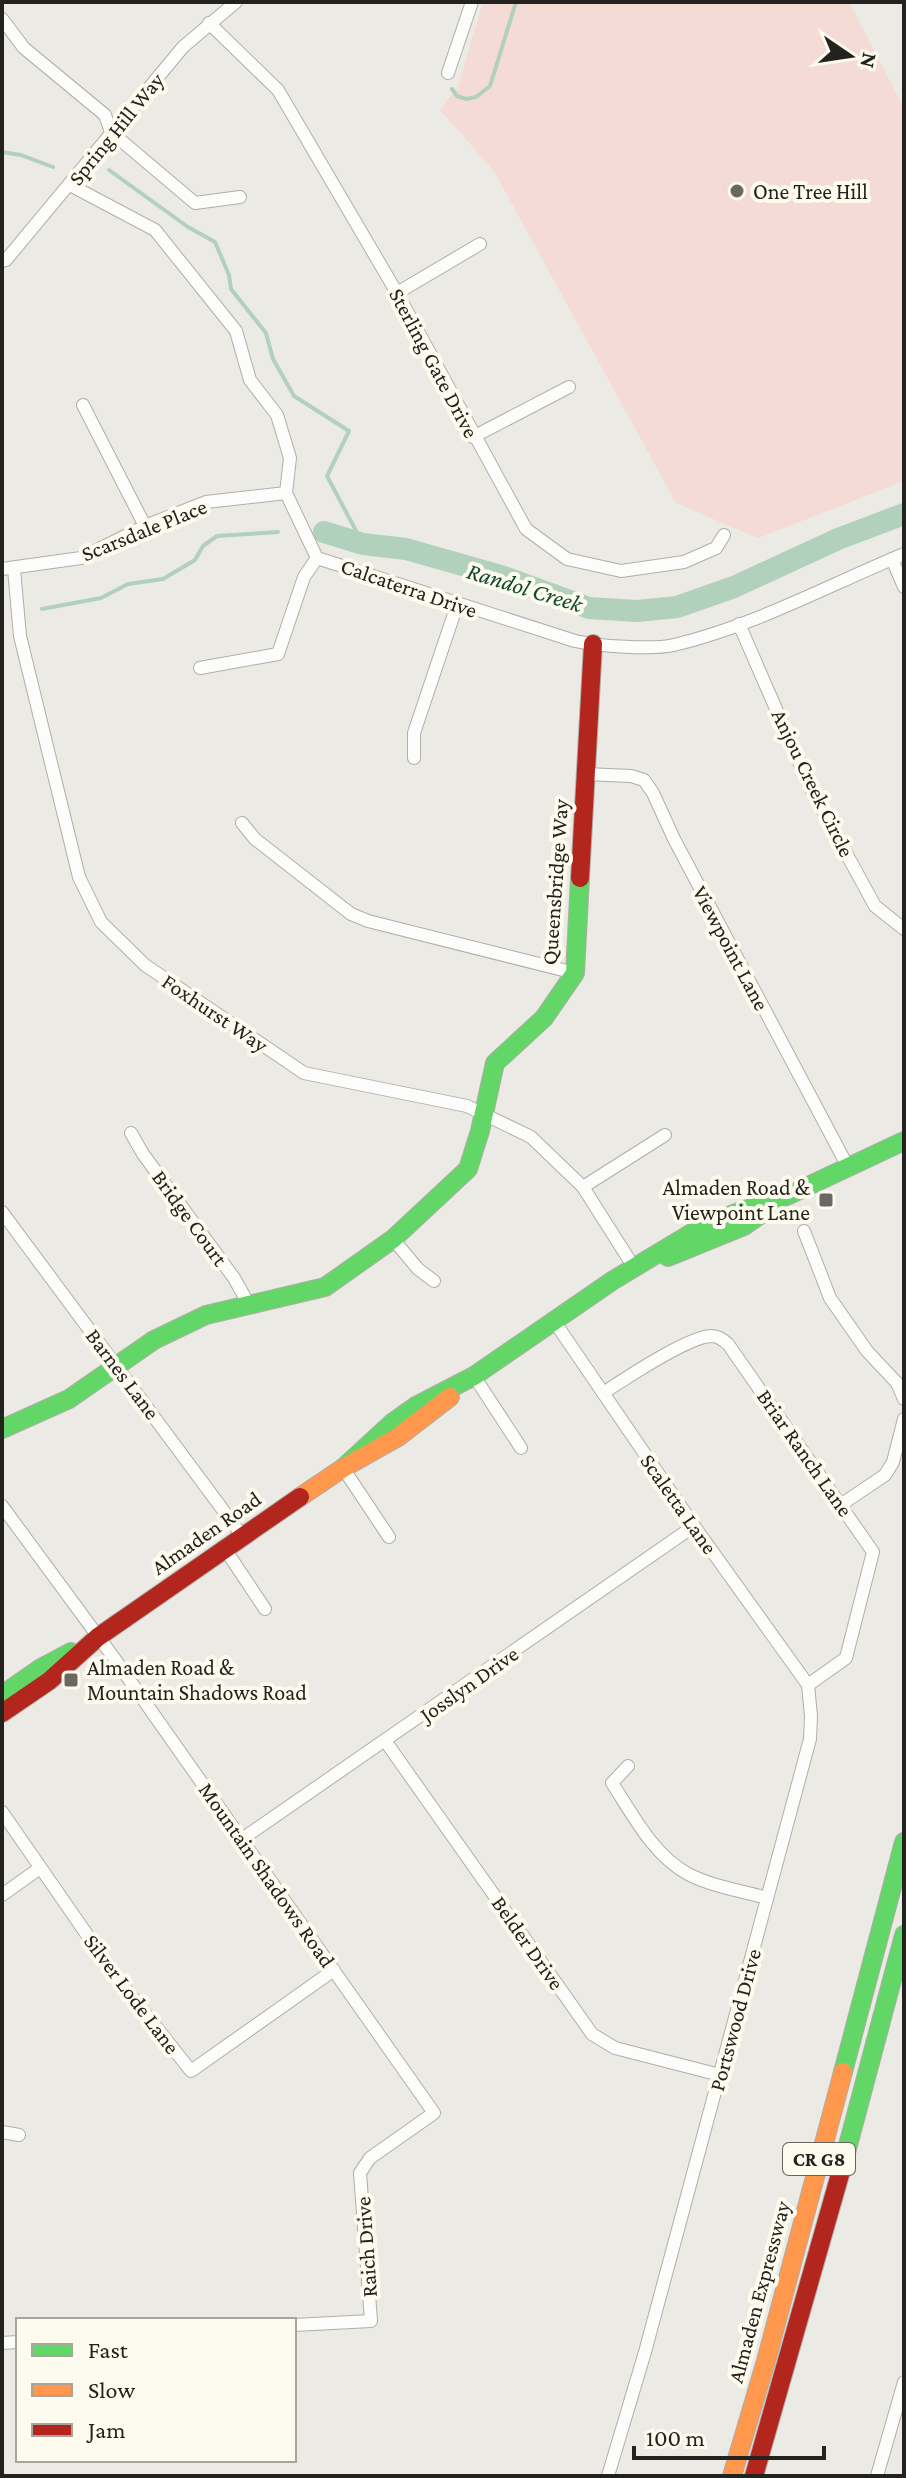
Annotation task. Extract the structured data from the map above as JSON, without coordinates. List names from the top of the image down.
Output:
{
  "streets": {
    "street": [
      "Spring Hill Way",
      "Sterling Gate Drive",
      "Scarsdale Place",
      "Calcaterra Drive",
      "Anjou Creek Circle",
      "Queensbridge Way",
      "Viewpoint Lane",
      "Foxhurst Way",
      "Bridge Court",
      "Barnes Lane",
      "Briar Ranch Lane",
      "Scaletta Lane",
      "Almaden Road",
      "Josslyn Drive",
      "Mountain Shadows Road",
      "Belder Drive",
      "Silver Lode Lane",
      "Portswood Drive",
      "CR G8",
      "Raich Drive",
      "Almaden Expressway"
    ]
  },
  "crossings": [
    ["Spring Hill Way", "Sterling Gate Drive"],
    ["Spring Hill Way", "Calcaterra Drive"],
    ["Scarsdale Place", "Calcaterra Drive"],
    ["Scarsdale Place", "Foxhurst Way"],
    ["Calcaterra Drive", "Anjou Creek Circle"],
    ["Calcaterra Drive", "Queensbridge Way"],
    ["Queensbridge Way", "Viewpoint Lane"],
    ["Queensbridge Way", "Foxhurst Way"],
    ["Queensbridge Way", "Bridge Court"],
    ["Queensbridge Way", "Barnes Lane"],
    ["Viewpoint Lane", "Almaden Road"],
    ["Foxhurst Way", "Almaden Road"],
    ["Barnes Lane", "Almaden Road"],
    ["Briar Ranch Lane", "Scaletta Lane"],
    ["Briar Ranch Lane", "Portswood Drive"],
    ["Scaletta Lane", "Almaden Road"],
    ["Scaletta Lane", "Josslyn Drive"],
    ["Scaletta Lane", "Portswood Drive"],
    ["Almaden Road", "Mountain Shadows Road"],
    ["Josslyn Drive", "Mountain Shadows Road"],
    ["Josslyn Drive", "Belder Drive"],
    ["Mountain Shadows Road", "Silver Lode Lane"],
    ["Mountain Shadows Road", "Raich Drive"],
    ["Belder Drive", "Portswood Drive"]
  ],
  "water": ["Randol Creek"],
  "places": {
    "other": ["One Tree Hill"],
    "transit": ["Almaden Road & Viewpoint Lane", "Almaden Road & Mountain Shadows Road"]
  },
  "legend": ["Fast", "Slow", "Jam"],
  "scale_bar": "100 m",
  "north": "right"
}
